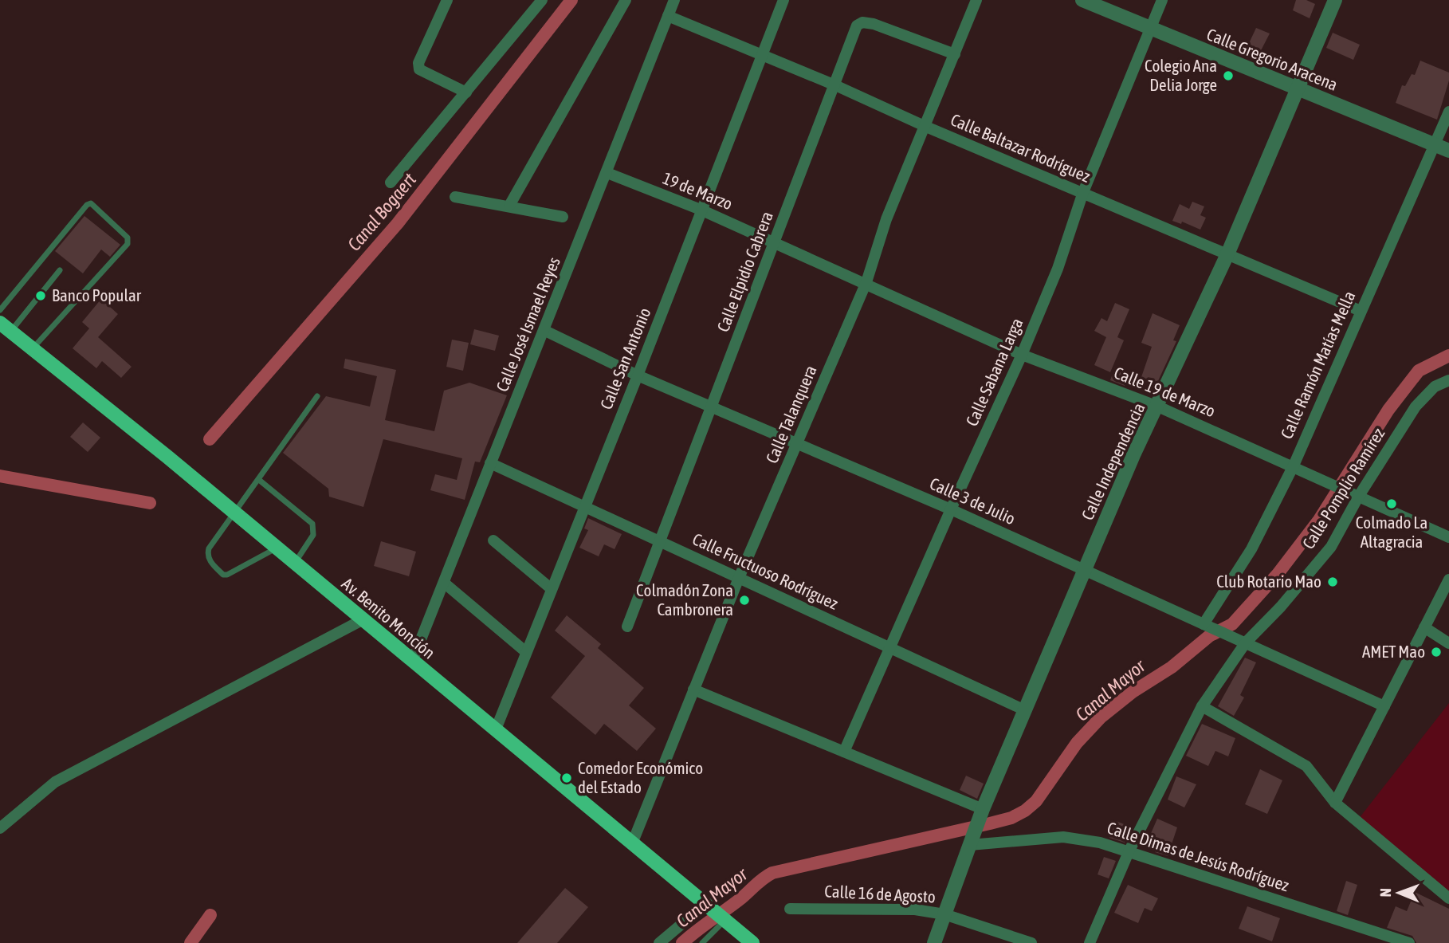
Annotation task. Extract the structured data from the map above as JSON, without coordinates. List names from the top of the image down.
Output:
{
  "streets": {
    "main road": ["Av. Benito Monción"],
    "street": [
      "Calle Gregorio Aracena",
      "Calle Baltazar Rodríguez",
      "19 de Marzo",
      "Calle Elpidio Cabrera",
      "Calle José Ismael Reyes",
      "Calle San Antonio",
      "Calle Ramón Matías Mella",
      "Calle Sabana Larga",
      "Calle 19 de Marzo",
      "Calle Talanquera",
      "Calle Independencia",
      "Calle Pomplio Ramírez",
      "Calle 3 de Julio",
      "Calle Fructuoso Rodríguez",
      "Calle Dimas de Jesús Rodríguez",
      "Calle 16 de Agosto"
    ]
  },
  "crossings": [
    ["Calle Gregorio Aracena", "Calle Ramón Matías Mella"],
    ["Calle Gregorio Aracena", "Calle Sabana Larga"],
    ["Calle Gregorio Aracena", "Calle Independencia"],
    ["Calle Baltazar Rodríguez", "Calle Elpidio Cabrera"],
    ["Calle Baltazar Rodríguez", "Calle José Ismael Reyes"],
    ["Calle Baltazar Rodríguez", "Calle San Antonio"],
    ["Calle Baltazar Rodríguez", "Calle Ramón Matías Mella"],
    ["Calle Baltazar Rodríguez", "Calle Sabana Larga"],
    ["Calle Baltazar Rodríguez", "Calle Talanquera"],
    ["Calle Baltazar Rodríguez", "Calle Independencia"],
    ["19 de Marzo", "Calle Elpidio Cabrera"],
    ["19 de Marzo", "Calle José Ismael Reyes"],
    ["19 de Marzo", "Calle San Antonio"],
    ["19 de Marzo", "Calle 19 de Marzo"],
    ["19 de Marzo", "Calle Talanquera"],
    ["Calle Elpidio Cabrera", "Calle Talanquera"],
    ["Calle Elpidio Cabrera", "Calle 3 de Julio"],
    ["Calle Elpidio Cabrera", "Calle Fructuoso Rodríguez"],
    ["Calle José Ismael Reyes", "Calle 3 de Julio"],
    ["Calle José Ismael Reyes", "Calle Fructuoso Rodríguez"],
    ["Calle José Ismael Reyes", "Av. Benito Monción"],
    ["Calle San Antonio", "Calle 3 de Julio"],
    ["Calle San Antonio", "Calle Fructuoso Rodríguez"],
    ["Calle San Antonio", "Av. Benito Monción"],
    ["Calle Ramón Matías Mella", "Calle 19 de Marzo"],
    ["Calle Ramón Matías Mella", "Calle 3 de Julio"],
    ["Calle Sabana Larga", "Calle 19 de Marzo"],
    ["Calle Sabana Larga", "Calle 3 de Julio"],
    ["Calle Sabana Larga", "Calle Fructuoso Rodríguez"],
    ["Calle 19 de Marzo", "Calle Talanquera"],
    ["Calle 19 de Marzo", "Calle Independencia"],
    ["Calle 19 de Marzo", "Calle Pomplio Ramírez"],
    ["Calle Talanquera", "Calle 3 de Julio"],
    ["Calle Talanquera", "Calle Fructuoso Rodríguez"],
    ["Calle Talanquera", "Av. Benito Monción"],
    ["Calle Independencia", "Calle 3 de Julio"],
    ["Calle Independencia", "Calle Fructuoso Rodríguez"],
    ["Calle Independencia", "Calle Dimas de Jesús Rodríguez"],
    ["Calle Independencia", "Calle 16 de Agosto"],
    ["Calle Pomplio Ramírez", "Calle 3 de Julio"],
    ["Calle Pomplio Ramírez", "Calle Dimas de Jesús Rodríguez"]
  ],
  "water": ["Canal Bogaert", "Canal Mayor"],
  "places": [
    "Colegio Ana Delia Jorge",
    "Banco Popular",
    "Colmado La Altagracia",
    "Club Rotario Mao",
    "Colmadón Zona Cambronera",
    "AMET Mao",
    "Comedor Económico del Estado"
  ],
  "north": "left"
}
